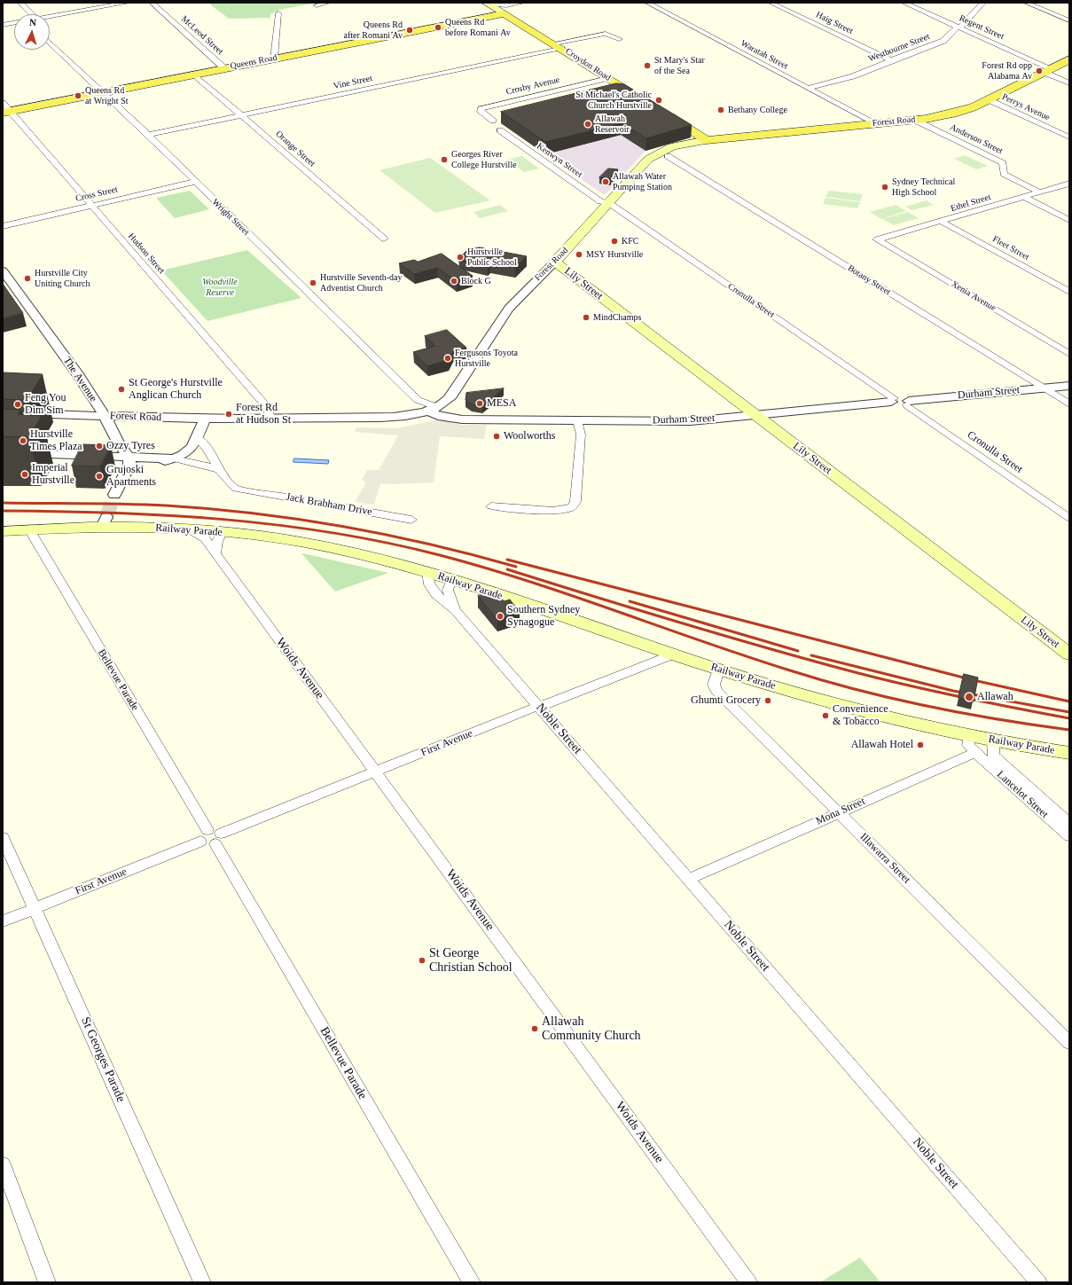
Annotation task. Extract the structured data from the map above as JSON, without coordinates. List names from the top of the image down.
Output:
{
  "streets": {
    "main road": [
      "Queens Road",
      "Croydon Road",
      "Forest Road",
      "Lily Street",
      "Railway Parade"
    ],
    "street": [
      "Haig Street",
      "Regent Street",
      "McLeod Street",
      "Westbourne Street",
      "Waratah Street",
      "Vine Street",
      "Crosby Avenue",
      "Perrys Avenue",
      "Anderson Street",
      "Orange Street",
      "Kenwyn Street",
      "Cross Street",
      "Ethel Street",
      "Wright Street",
      "Fleet Street",
      "Hudson Street",
      "Botany Street",
      "Xenia Avenue",
      "Cronulla Street",
      "The Avenue",
      "Durham Street",
      "Jack Brabham Drive",
      "Woids Avenue",
      "Bellevue Parade",
      "Noble Street",
      "First Avenue",
      "Lancelot Street",
      "Mona Street",
      "Illawarra Street",
      "St Georges Parade"
    ]
  },
  "crossings": [
    ["Haig Street", "Westbourne Street"],
    ["Regent Street", "Westbourne Street"],
    ["Regent Street", "Forest Road"],
    ["McLeod Street", "Queens Road"],
    ["Westbourne Street", "Waratah Street"],
    ["Waratah Street", "Forest Road"],
    ["Queens Road", "Croydon Road"],
    ["Queens Road", "Orange Street"],
    ["Queens Road", "Wright Street"],
    ["Queens Road", "Hudson Street"],
    ["Croydon Road", "Vine Street"],
    ["Croydon Road", "Crosby Avenue"],
    ["Vine Street", "Orange Street"],
    ["Vine Street", "Wright Street"],
    ["Perrys Avenue", "Forest Road"],
    ["Forest Road", "Anderson Street"],
    ["Forest Road", "Kenwyn Street"],
    ["Forest Road", "Wright Street"],
    ["Forest Road", "Hudson Street"],
    ["Forest Road", "Botany Street"],
    ["Forest Road", "Lily Street"],
    ["Forest Road", "Cronulla Street"],
    ["Forest Road", "The Avenue"],
    ["Forest Road", "Durham Street"],
    ["Anderson Street", "Ethel Street"],
    ["Kenwyn Street", "Cronulla Street"],
    ["Cross Street", "Wright Street"],
    ["Cross Street", "Hudson Street"],
    ["Ethel Street", "Fleet Street"],
    ["Ethel Street", "Xenia Avenue"],
    ["Wright Street", "Durham Street"],
    ["Botany Street", "Durham Street"],
    ["Lily Street", "Durham Street"],
    ["Cronulla Street", "Durham Street"],
    ["Railway Parade", "Woids Avenue"],
    ["Railway Parade", "Bellevue Parade"],
    ["Railway Parade", "Noble Street"],
    ["Railway Parade", "First Avenue"],
    ["Railway Parade", "Lancelot Street"],
    ["Railway Parade", "Illawarra Street"],
    ["Woids Avenue", "First Avenue"],
    ["Bellevue Parade", "First Avenue"],
    ["Noble Street", "First Avenue"],
    ["Noble Street", "Mona Street"],
    ["First Avenue", "St Georges Parade"],
    ["Lancelot Street", "Mona Street"],
    ["Mona Street", "Illawarra Street"]
  ],
  "parks": ["Woodville Reserve"],
  "places": [
    "Queens Rd before Romani Av",
    "Queens Rd after Romani Av",
    "St Mary's Star of the Sea",
    "Forest Rd opp Alabama Av",
    "Queens Rd at Wright St",
    "St Michael's Catholic Church Hurstville",
    "Bethany College",
    "Allawah Reservoir",
    "Georges River College Hurstville",
    "Allawah Water Pumping Station",
    "Sydney Technical High School",
    "KFC",
    "MSY Hurstville",
    "Hurstville Public School",
    "Hurstville City Uniting Church",
    "Block G",
    "Hurstville Seventh-day Adventist Church",
    "MindChamps",
    "Fergusons Toyota Hurstville",
    "St George's Hurstville Anglican Church",
    "MESA",
    "Feng You Dim Sim",
    "Forest Rd at Hudson St",
    "Woolworths",
    "Hurstville Times Plaza",
    "Ozzy Tyres",
    "Imperial Hurstville",
    "Grujoski Apartments",
    "Southern Sydney Synagogue",
    "Allawah",
    "Ghumti Grocery",
    "Convenience & Tobacco",
    "Allawah Hotel",
    "St George Christian School",
    "Allawah Community Church"
  ],
  "north": "top"
}
